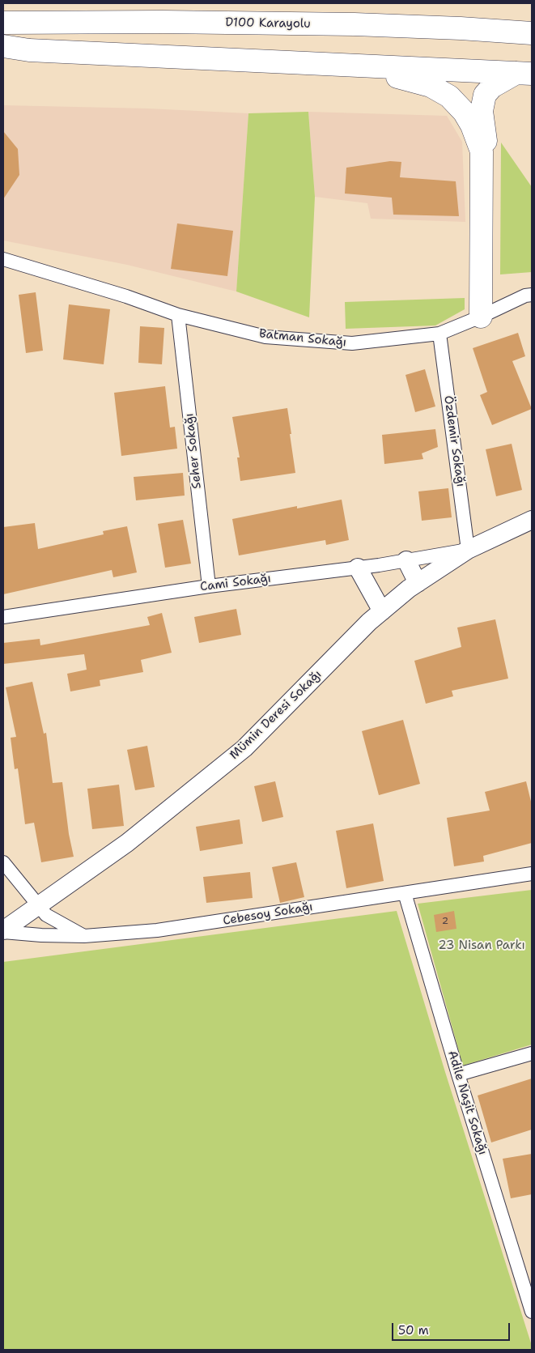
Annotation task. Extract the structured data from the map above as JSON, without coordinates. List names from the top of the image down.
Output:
{
  "streets": {
    "highway": ["D100 Karayolu"],
    "street": [
      "Batman Sokağı",
      "Özdemir Sokağı",
      "Seher Sokağı",
      "Cami Sokağı",
      "Mümin Deresi Sokağı",
      "Cebesoy Sokağı",
      "Adile Naşit Sokağı"
    ]
  },
  "crossings": [
    ["Batman Sokağı", "Özdemir Sokağı"],
    ["Batman Sokağı", "Seher Sokağı"],
    ["Özdemir Sokağı", "Cami Sokağı"],
    ["Özdemir Sokağı", "Mümin Deresi Sokağı"],
    ["Seher Sokağı", "Cami Sokağı"],
    ["Cami Sokağı", "Mümin Deresi Sokağı"],
    ["Mümin Deresi Sokağı", "Cebesoy Sokağı"],
    ["Cebesoy Sokağı", "Adile Naşit Sokağı"]
  ],
  "parks": ["23 Nisan Parkı"],
  "house_numbers": ["2"],
  "scale_bar": "50 m"
}
